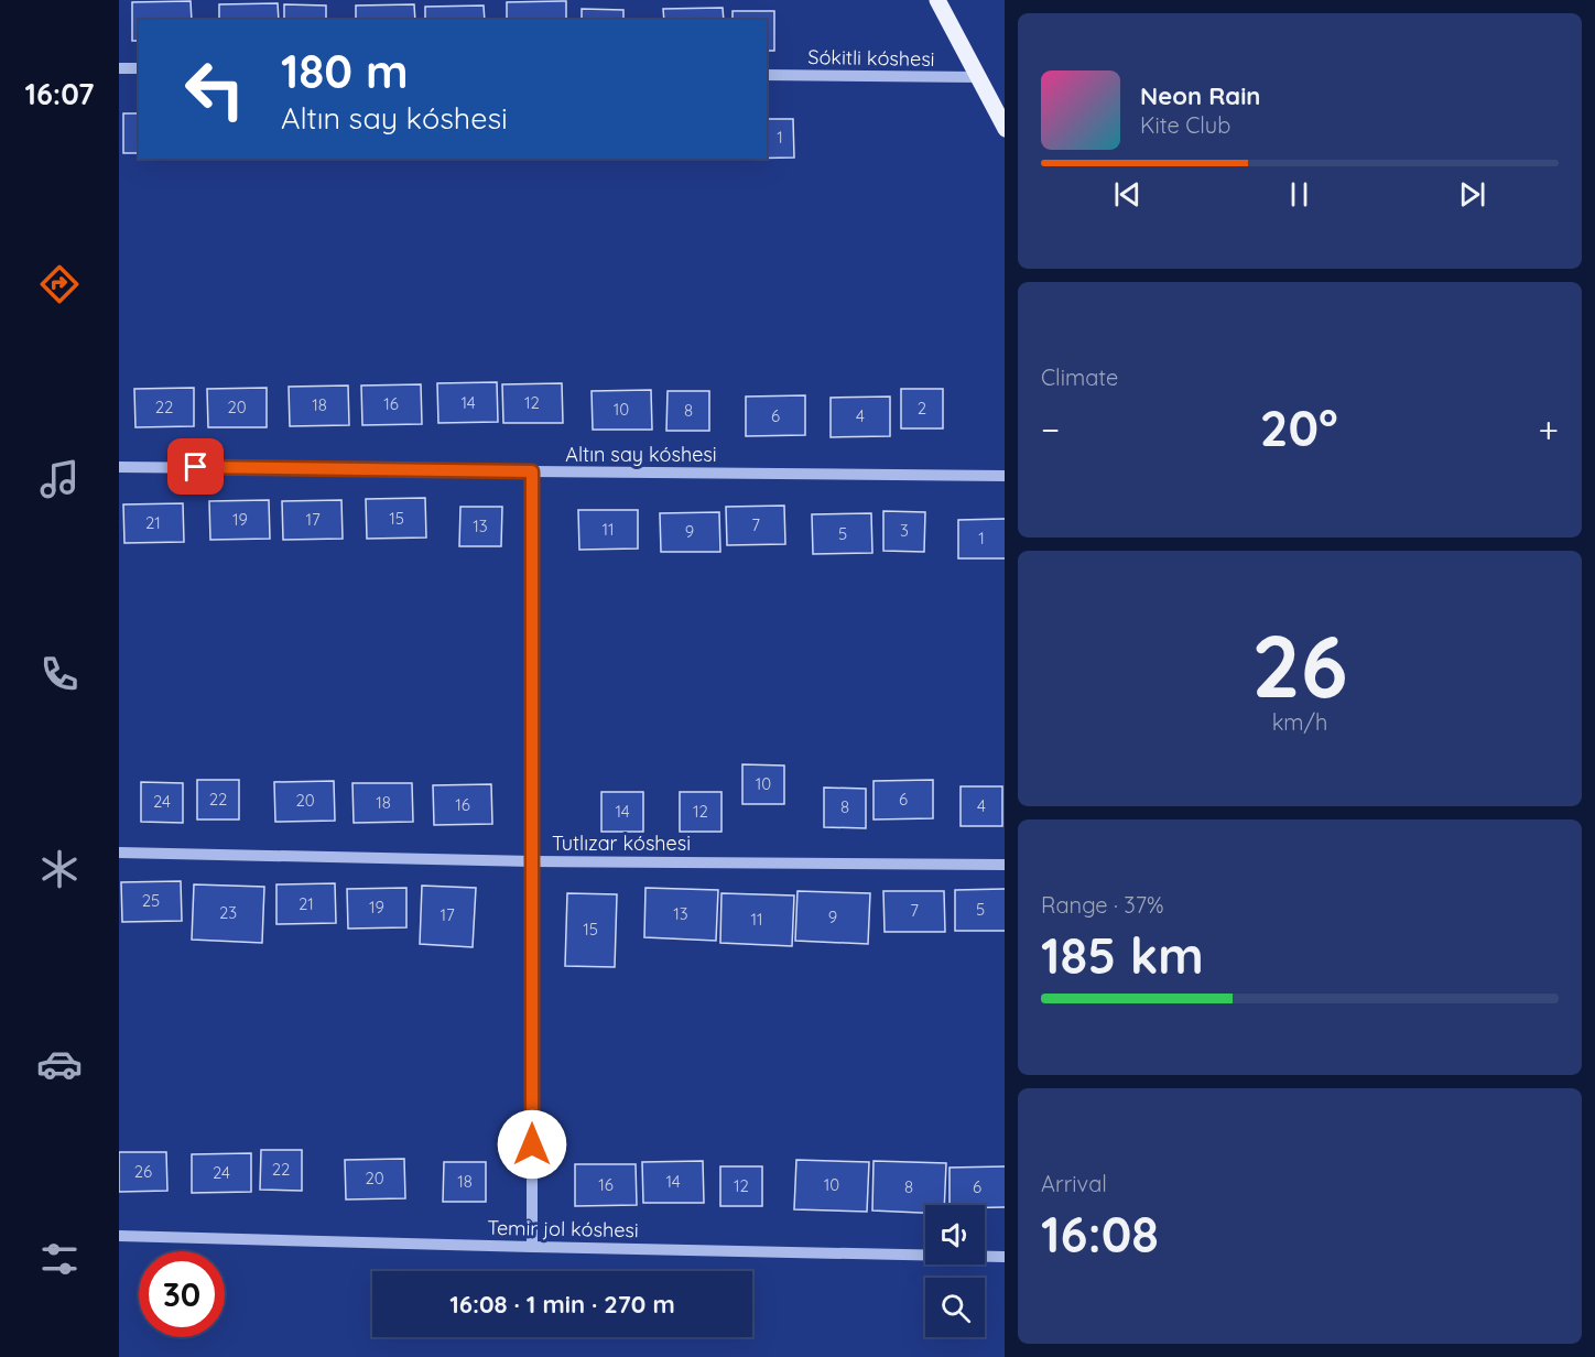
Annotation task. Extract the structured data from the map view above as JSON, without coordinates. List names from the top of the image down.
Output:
{
  "streets": {
    "street": [
      "Sókitli kóshesi",
      "Altın say kóshesi",
      "Tutlızar kóshesi",
      "Temir jol kóshesi"
    ]
  },
  "house_numbers": [
    "1",
    "14",
    "12",
    "16",
    "18",
    "22",
    "20",
    "2",
    "10",
    "8",
    "6",
    "4",
    "15",
    "19",
    "17",
    "21",
    "7",
    "13",
    "11",
    "3",
    "9",
    "5",
    "1",
    "10",
    "22",
    "6",
    "20",
    "24",
    "18",
    "16",
    "4",
    "8",
    "14",
    "12",
    "25",
    "21",
    "19",
    "5",
    "7",
    "23",
    "13",
    "17",
    "9",
    "11",
    "15",
    "22",
    "26",
    "24",
    "20",
    "18",
    "14",
    "16",
    "10",
    "12",
    "8",
    "6"
  ],
  "page": {
    "tabs": "16:07",
    "turn": ["180 m", "Altın say kóshesi"],
    "song": ["Neon Rain", "Kite Club"],
    "tile": [
      "Climate",
      ["26", "km/h"],
      ["Range · 37%", "185 km"],
      ["Arrival", "16:08"]
    ],
    "heat": ["−", "20°", "+"],
    "limit": "30",
    "trip": "16:08 · 1 min · 270 m"
  }
}
